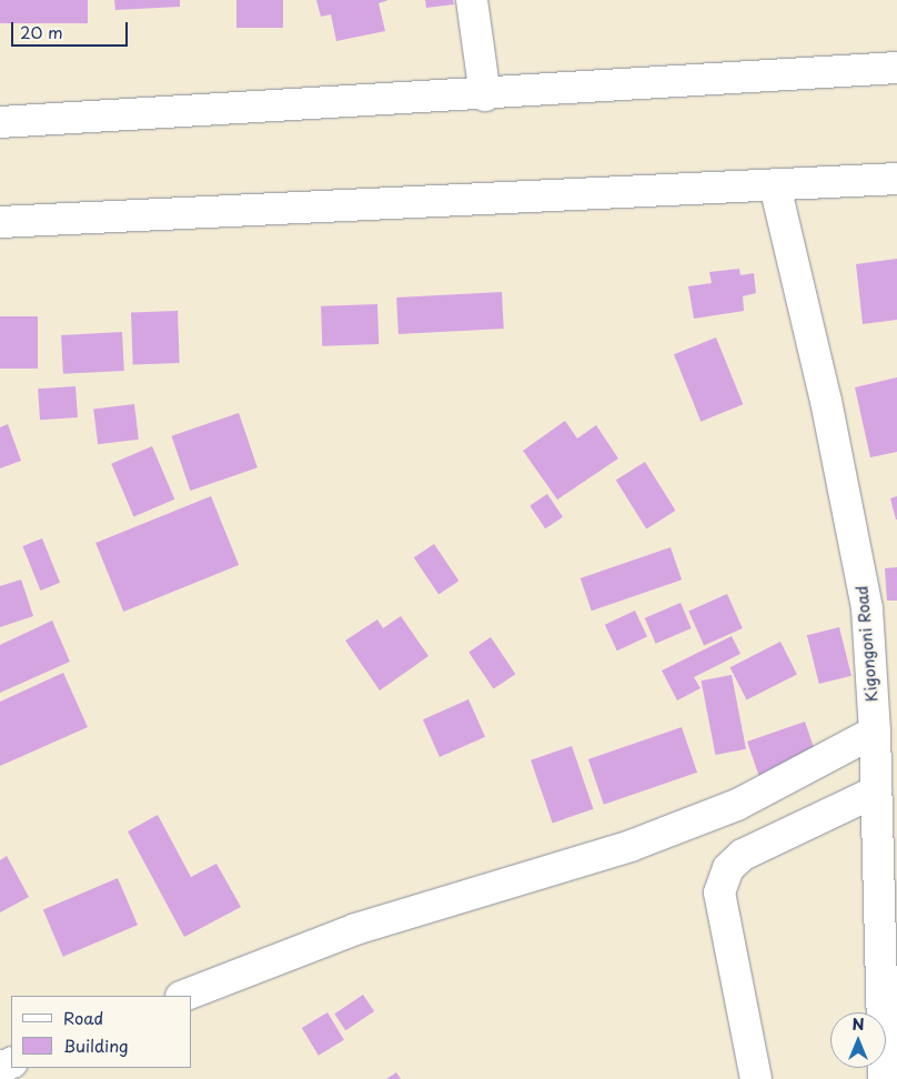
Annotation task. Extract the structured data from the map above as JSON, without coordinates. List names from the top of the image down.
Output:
{
  "streets": {
    "main road": ["Kigongoni Road"]
  },
  "legend": ["Road", "Building"],
  "scale_bar": "20 m",
  "north": "top"
}
